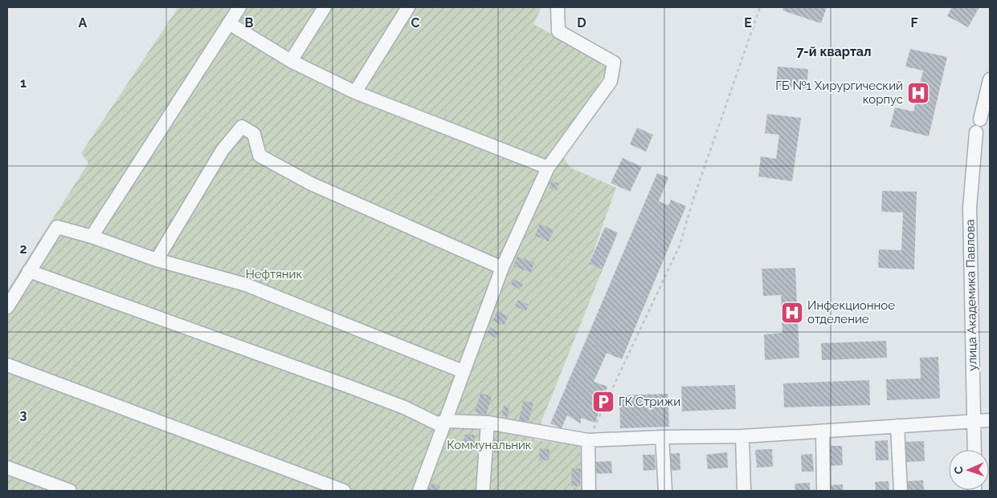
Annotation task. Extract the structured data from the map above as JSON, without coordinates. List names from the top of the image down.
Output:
{
  "streets": {
    "street": ["улица Академика Павлова"]
  },
  "districts": ["7-й квартал"],
  "parks": ["Нефтяник", "Коммунальник"],
  "places": {
    "hospital": ["ГБ №1 Хирургический корпус", "Инфекционное отделение"],
    "parking": ["ГК Стрижи"]
  },
  "north": "left",
  "grid": {
    "columns": [
      "A",
      "B",
      "C",
      "D",
      "E",
      "F"
    ],
    "rows": ["1", "2", "3"]
  }
}
